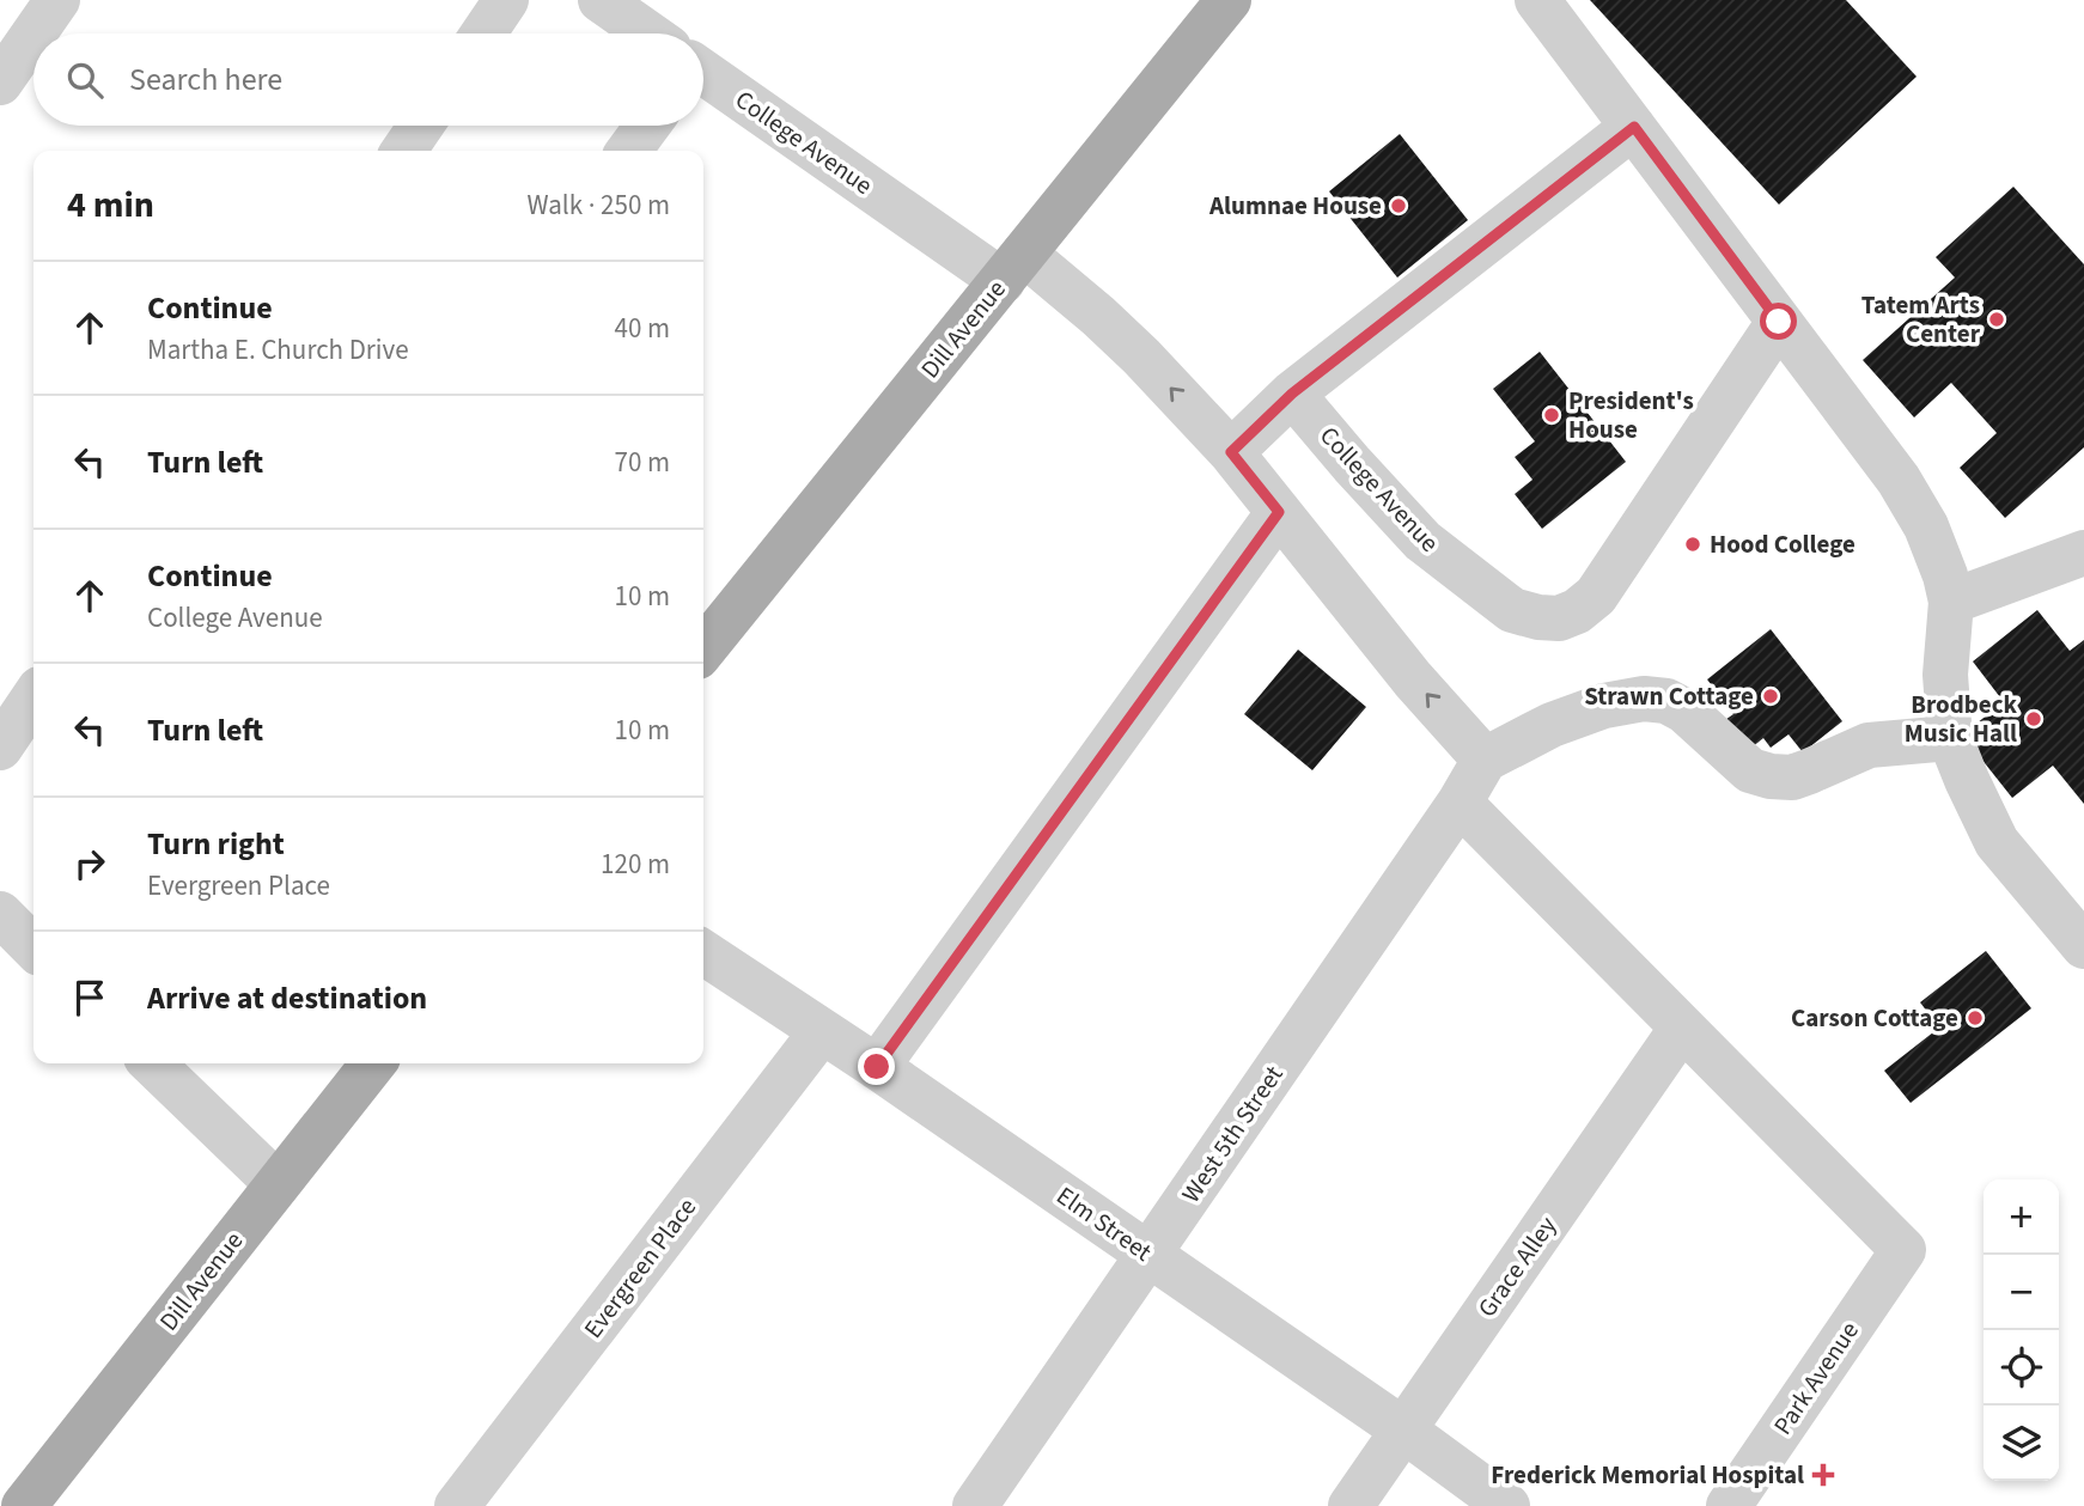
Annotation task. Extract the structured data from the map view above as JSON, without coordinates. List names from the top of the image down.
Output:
{
  "streets": {
    "main road": ["Dill Avenue"],
    "street": [
      "College Avenue",
      "West 5th Street",
      "Elm Street",
      "Grace Alley",
      "Evergreen Place",
      "Park Avenue"
    ]
  },
  "crossings": [
    ["College Avenue", "Dill Avenue"],
    ["College Avenue", "West 5th Street"],
    ["West 5th Street", "Elm Street"],
    ["Elm Street", "Grace Alley"],
    ["Elm Street", "Evergreen Place"],
    ["Grace Alley", "Park Avenue"]
  ],
  "places": {
    "other": [
      "Alumnae House",
      "Tatem Arts Center",
      "President's House",
      "Hood College",
      "Strawn Cottage",
      "Brodbeck Music Hall",
      "Carson Cottage"
    ],
    "health": ["Frederick Memorial Hospital"]
  },
  "page": {
    "search": "Search here",
    "heading": ["4 min", "Walk · 250 m"],
    "list": [
      ["Continue", "Martha E. Church Drive", "40 m"],
      ["Turn left", "70 m"],
      ["Continue", "College Avenue", "10 m"],
      ["Turn left", "10 m"],
      ["Turn right", "Evergreen Place", "120 m"],
      "Arrive at destination"
    ],
    "map_buttons": ["+", "−"]
  }
}
